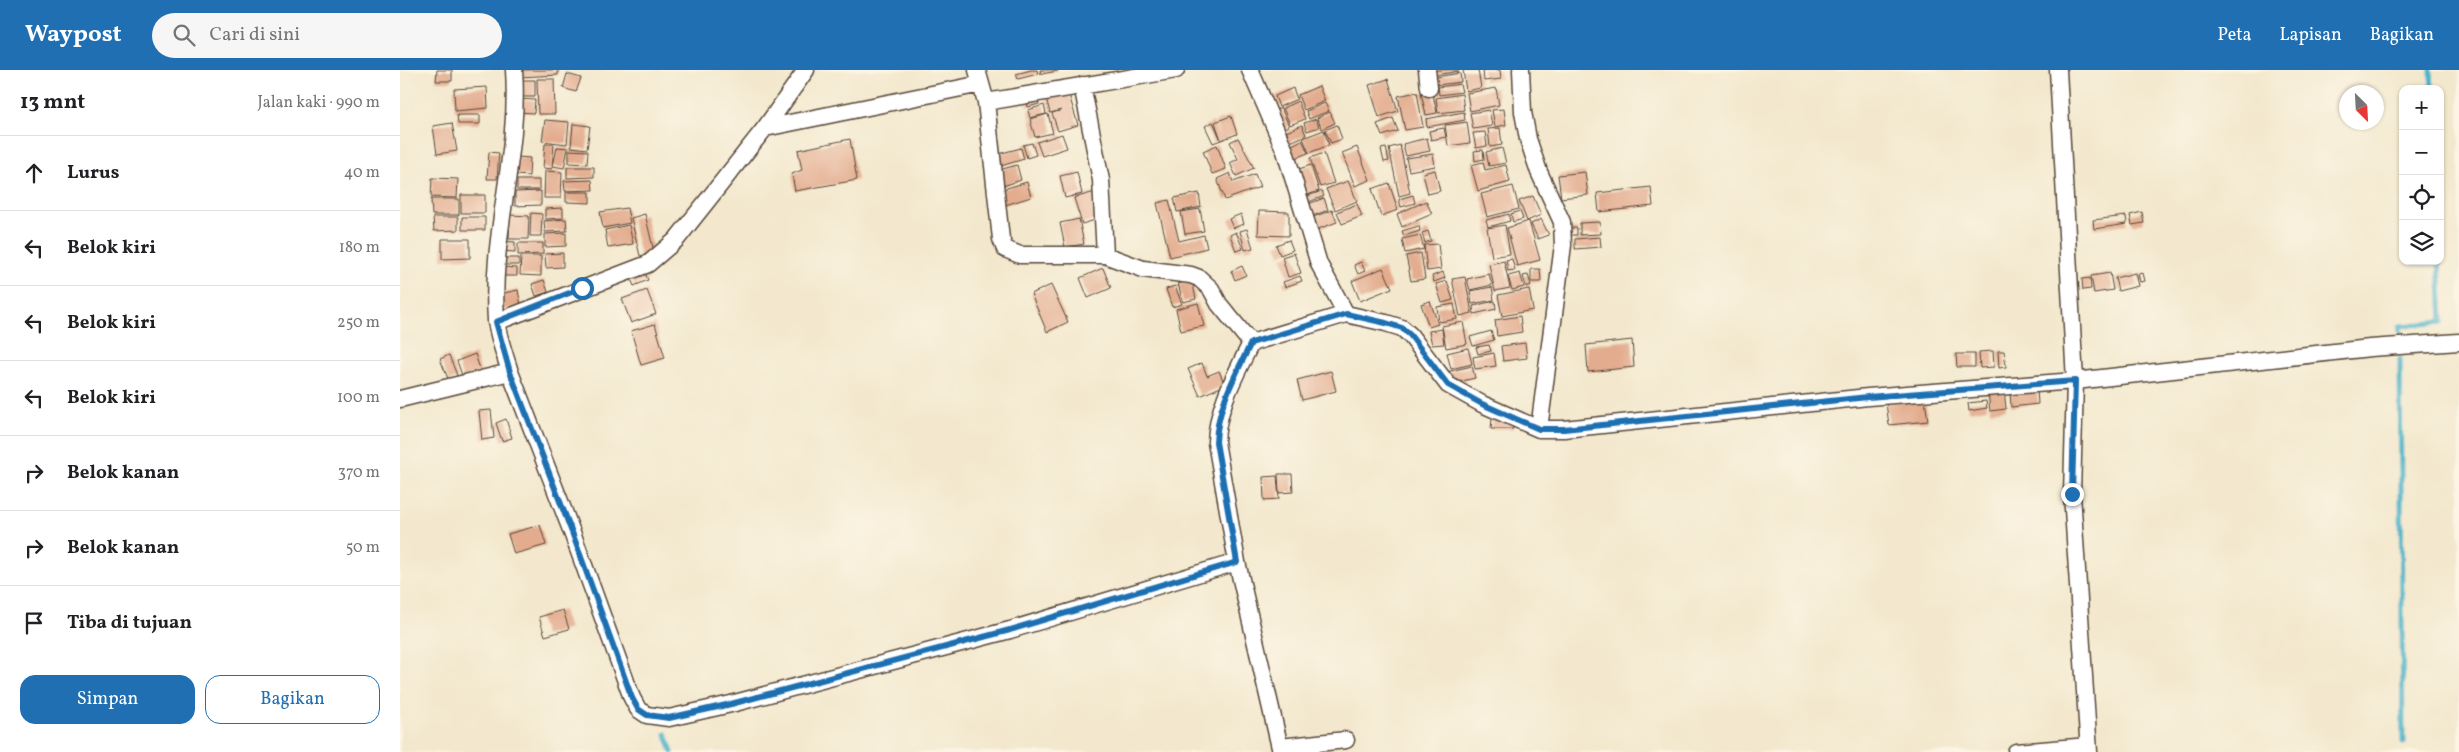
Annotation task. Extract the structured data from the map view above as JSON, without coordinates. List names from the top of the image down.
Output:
{
  "north": "bottom right",
  "page": {
    "header": "Waypost",
    "search": "Cari di sini",
    "nav": ["Peta", "Lapisan", "Bagikan"],
    "heading": ["13 mnt", "Jalan kaki · 990 m"],
    "map_buttons": ["+", "−"],
    "list": [
      ["Lurus", "40 m"],
      ["Belok kiri", "180 m"],
      ["Belok kiri", "250 m"],
      ["Belok kiri", "100 m"],
      ["Belok kanan", "370 m"],
      ["Belok kanan", "50 m"],
      "Tiba di tujuan"
    ],
    "buttons": ["Simpan", "Bagikan"]
  }
}
